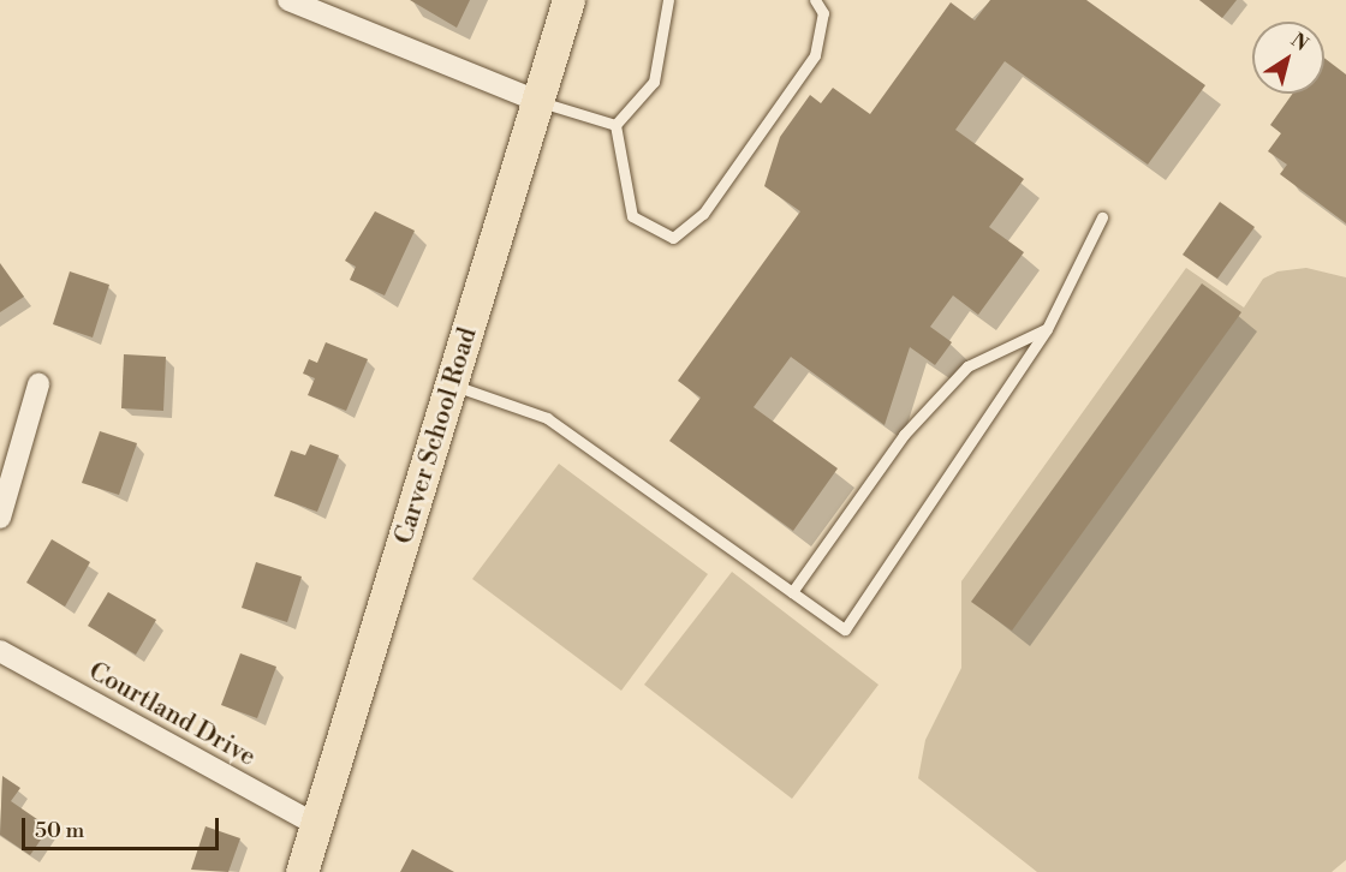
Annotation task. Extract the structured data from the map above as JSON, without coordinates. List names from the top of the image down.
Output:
{
  "streets": {
    "main road": ["Carver School Road"],
    "street": ["Courtland Drive"]
  },
  "crossings": [
    ["Carver School Road", "Courtland Drive"]
  ],
  "scale_bar": "50 m",
  "north": "top right"
}
